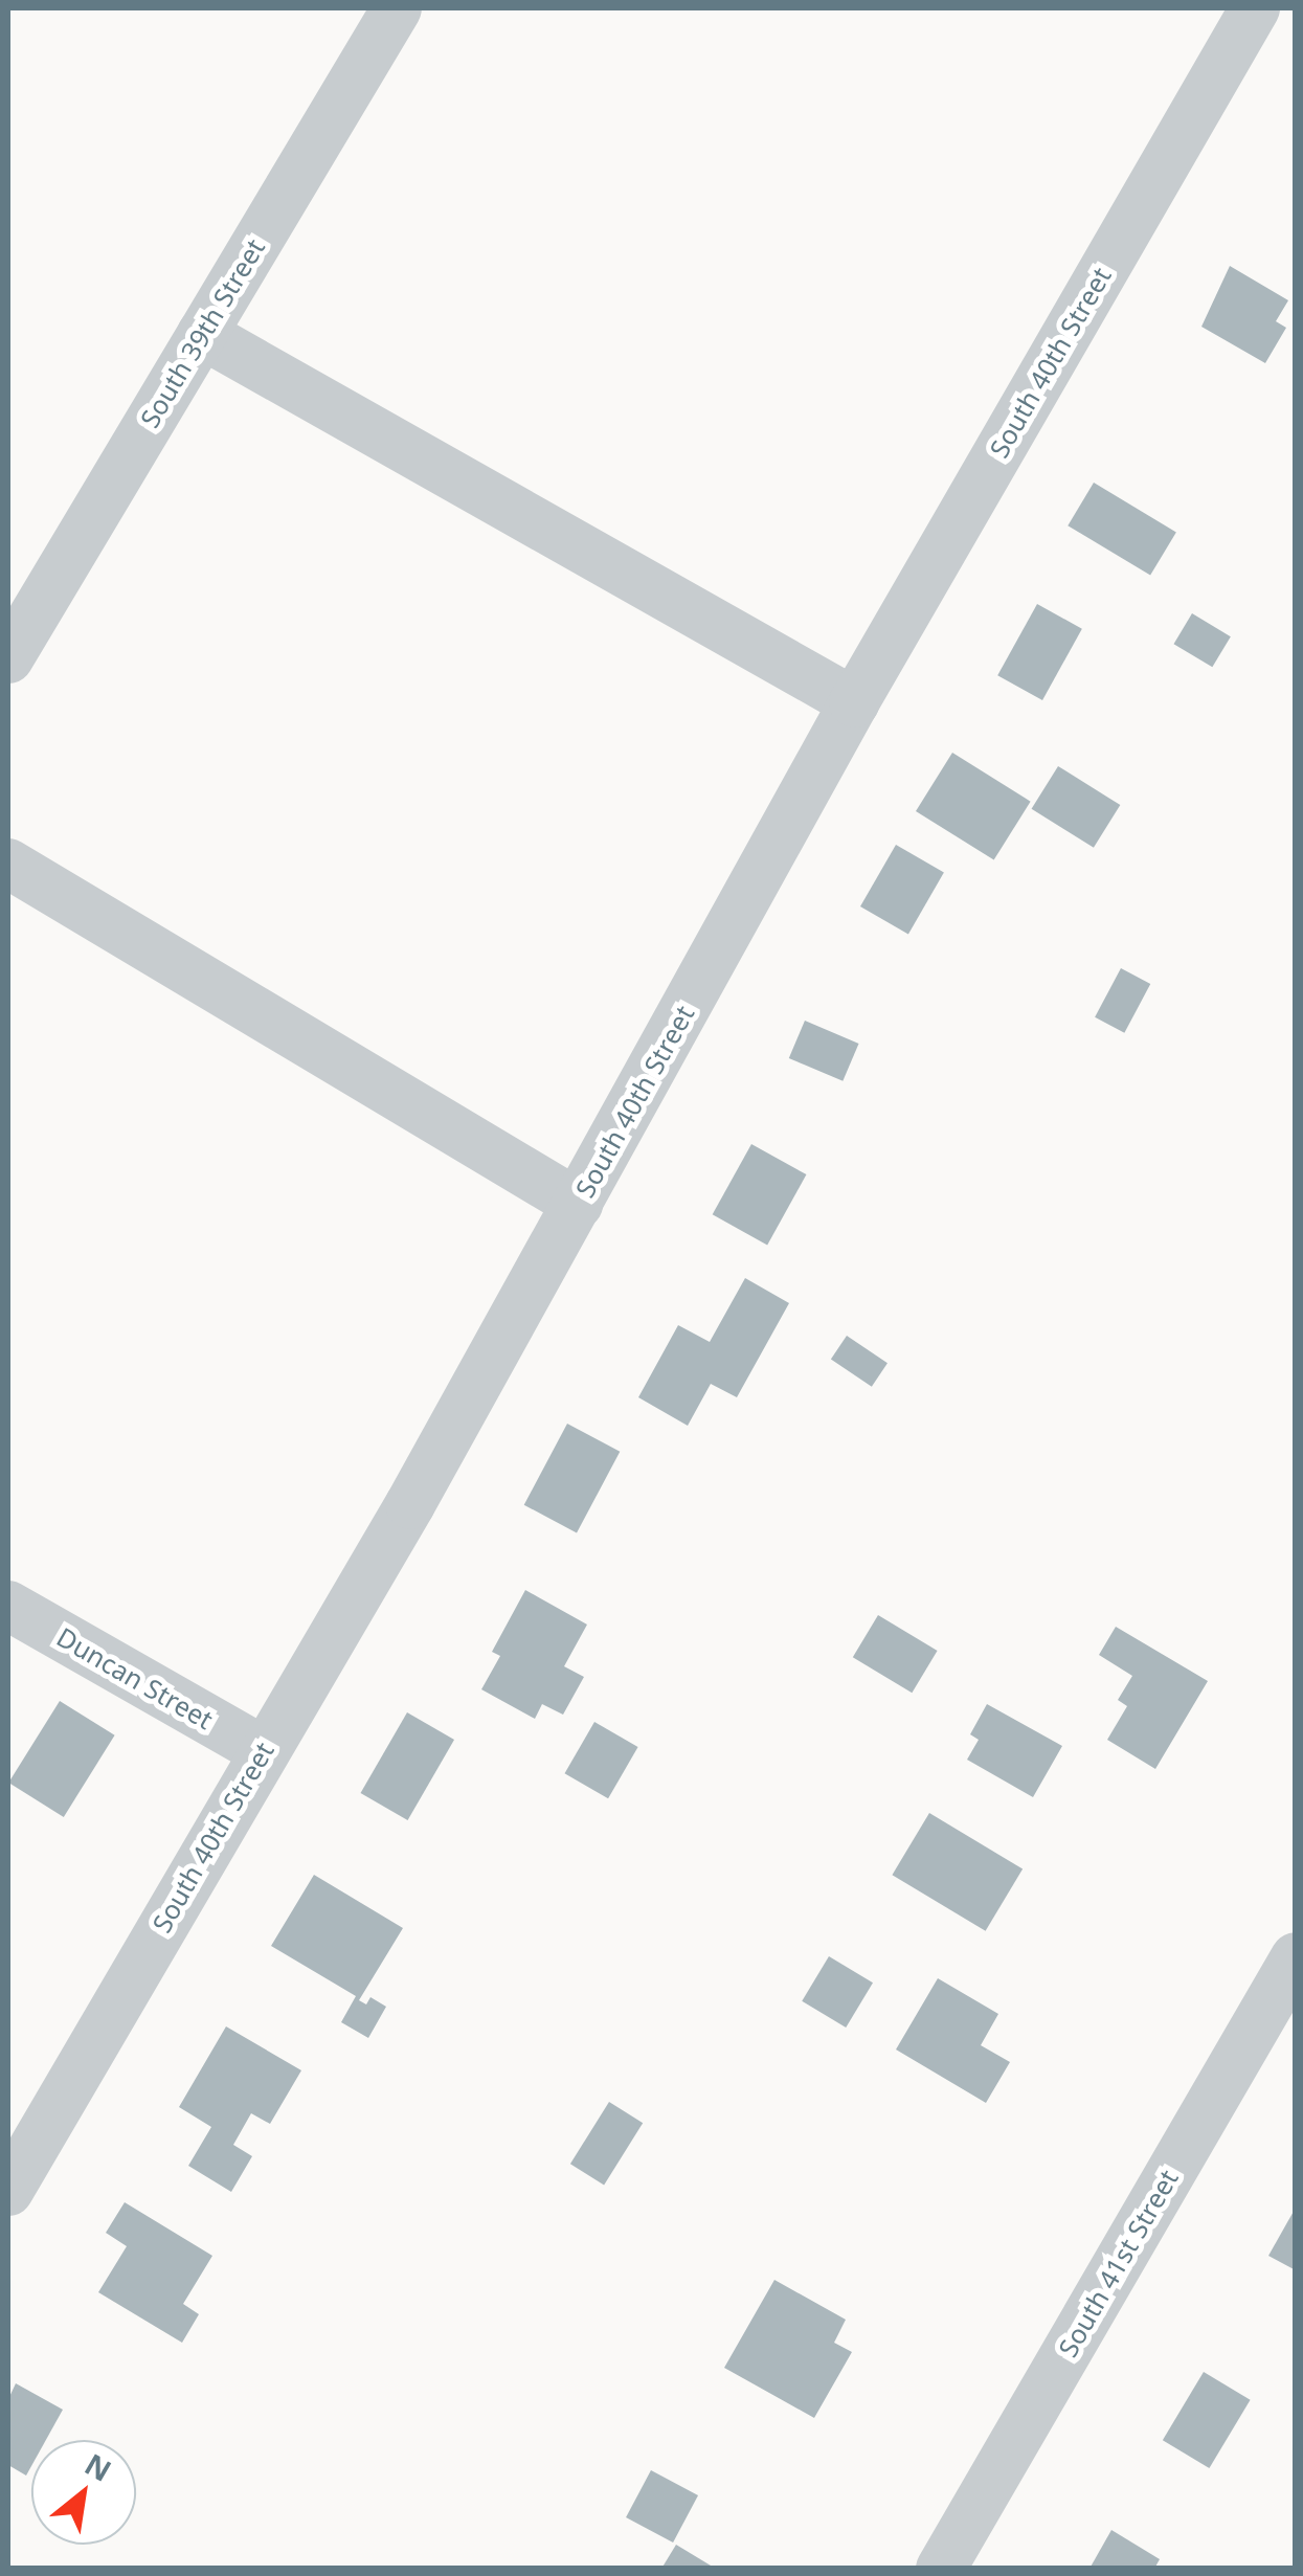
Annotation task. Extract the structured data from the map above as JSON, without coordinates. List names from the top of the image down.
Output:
{
  "streets": {
    "street": [
      "South 39th Street",
      "South 40th Street",
      "Duncan Street",
      "South 41st Street"
    ]
  },
  "crossings": [
    ["South 40th Street", "Duncan Street"]
  ],
  "north": "top right"
}
